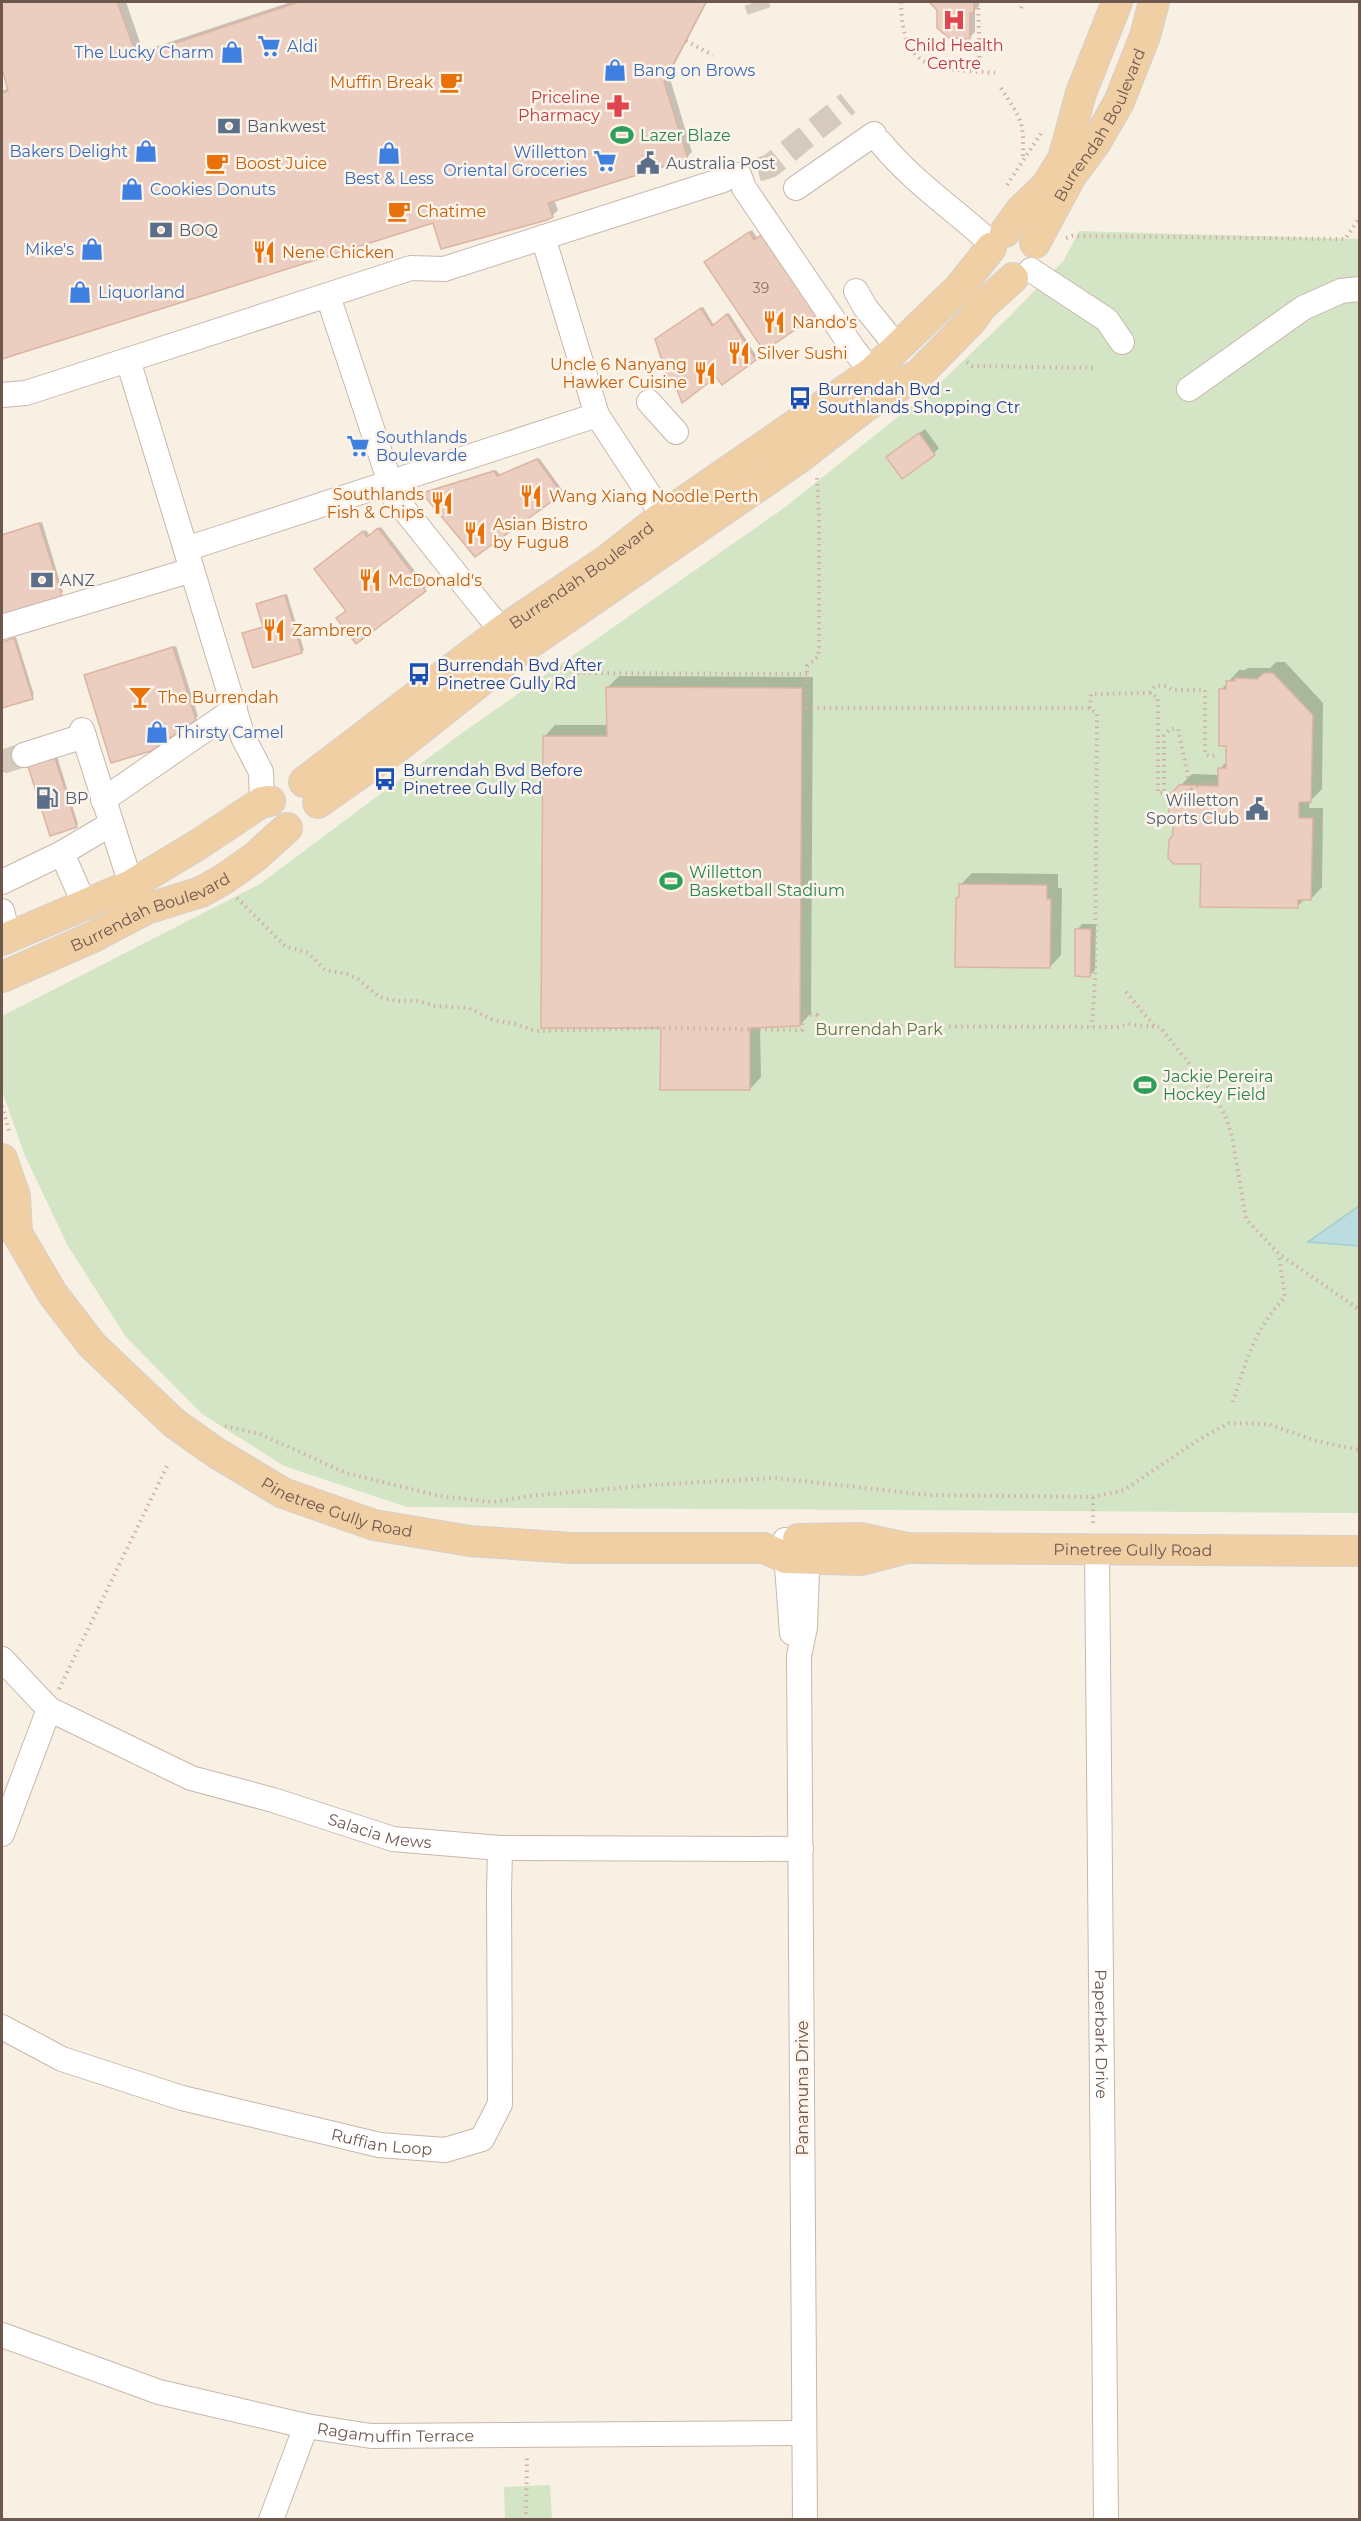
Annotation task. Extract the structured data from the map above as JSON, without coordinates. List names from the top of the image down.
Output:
{
  "streets": {
    "main road": ["Burrendah Boulevard", "Pinetree Gully Road"],
    "street": [
      "Salacia Mews",
      "Paperbark Drive",
      "Panamuna Drive",
      "Ruffian Loop",
      "Ragamuffin Terrace"
    ]
  },
  "crossings": [
    ["Pinetree Gully Road", "Paperbark Drive"],
    ["Pinetree Gully Road", "Panamuna Drive"],
    ["Salacia Mews", "Panamuna Drive"],
    ["Salacia Mews", "Ruffian Loop"],
    ["Panamuna Drive", "Ragamuffin Terrace"]
  ],
  "parks": ["Burrendah Park"],
  "places": {
    "hospital": ["Child Health Centre"],
    "supermarket": ["Aldi", "Willetton Oriental Groceries", "Southlands Boulevarde"],
    "shop": [
      "The Lucky Charm",
      "Bang on Brows",
      "Bakers Delight",
      "Best & Less",
      "Cookies Donuts",
      "Mike's",
      "Liquorland",
      "Thirsty Camel"
    ],
    "cafe": ["Muffin Break", "Boost Juice", "Chatime"],
    "pharmacy": ["Priceline Pharmacy"],
    "bank": ["Bankwest", "BOQ", "ANZ"],
    "sports": ["Lazer Blaze", "Willetton Basketball Stadium", "Jackie Pereira Hockey Field"],
    "public building": ["Australia Post", "Willetton Sports Club"],
    "restaurant": [
      "Nene Chicken",
      "Nando's",
      "Silver Sushi",
      "Uncle 6 Nanyang Hawker Cuisine",
      "Wang Xiang Noodle Perth",
      "Southlands Fish & Chips",
      "Asian Bistro by Fugu8",
      "McDonald's",
      "Zambrero"
    ],
    "bus stop": ["Burrendah Bvd - Southlands Shopping Ctr", "Burrendah Bvd After Pinetree Gully Rd", "Burrendah Bvd Before Pinetree Gully Rd"],
    "bar": ["The Burrendah"],
    "fuel station": ["BP"]
  },
  "house_numbers": ["39"]
}
